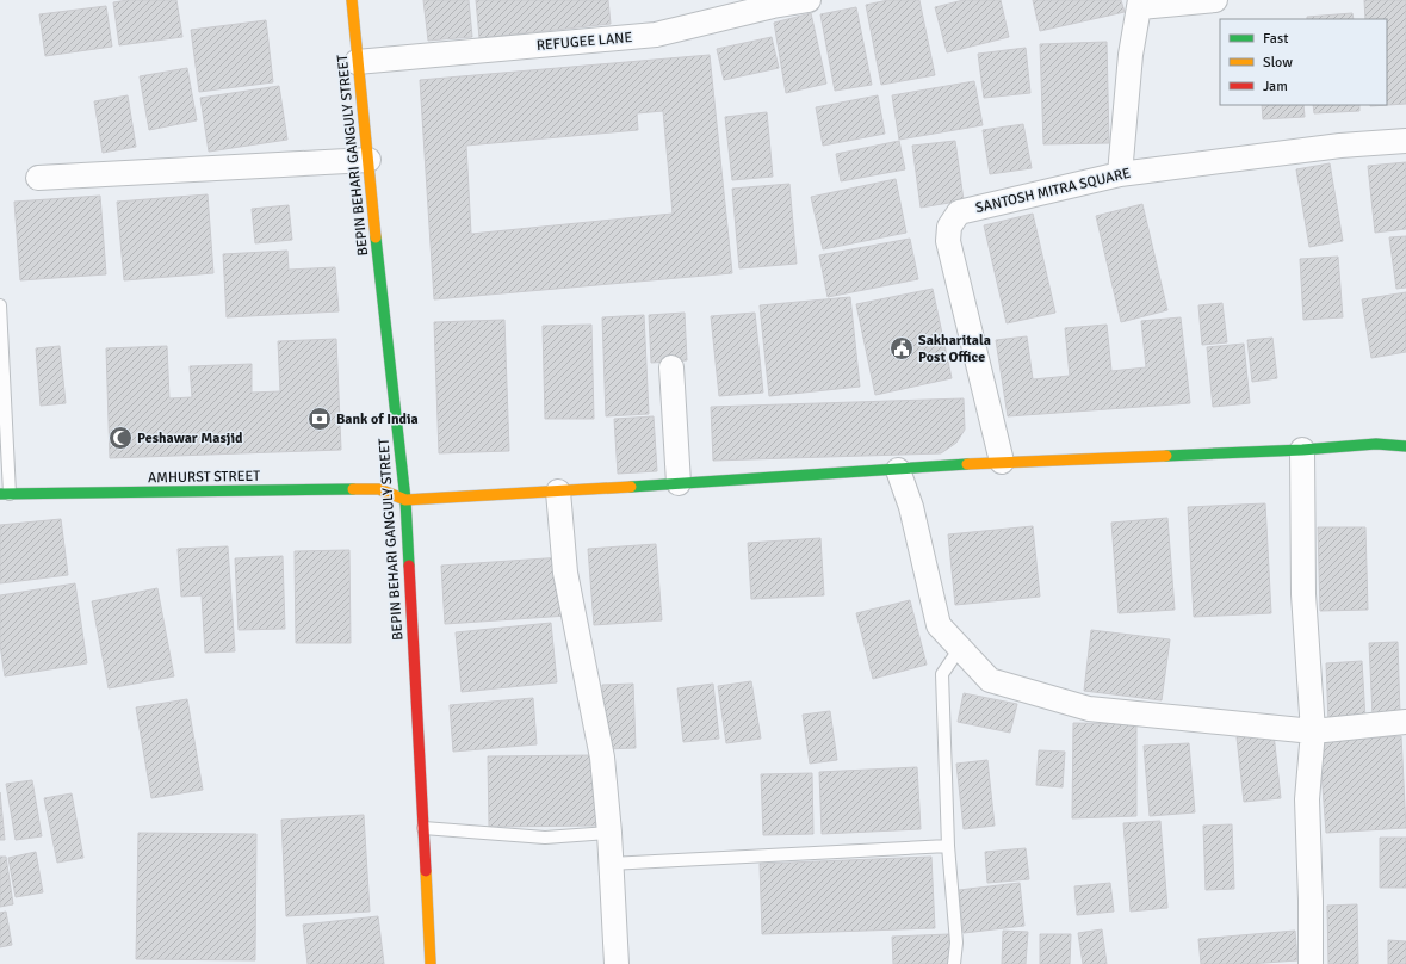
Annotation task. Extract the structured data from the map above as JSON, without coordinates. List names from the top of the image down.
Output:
{
  "streets": {
    "street": [
      "REFUGEE LANE",
      "BEPIN BEHARI GANGULY STREET",
      "SANTOSH MITRA SQUARE",
      "AMHURST STREET"
    ]
  },
  "crossings": [
    ["REFUGEE LANE", "BEPIN BEHARI GANGULY STREET"],
    ["BEPIN BEHARI GANGULY STREET", "AMHURST STREET"]
  ],
  "places": {
    "public building": ["Sakharitala Post Office"],
    "bank": ["Bank of India"],
    "mosque": ["Peshawar Masjid"]
  },
  "legend": ["Fast", "Slow", "Jam"]
}
